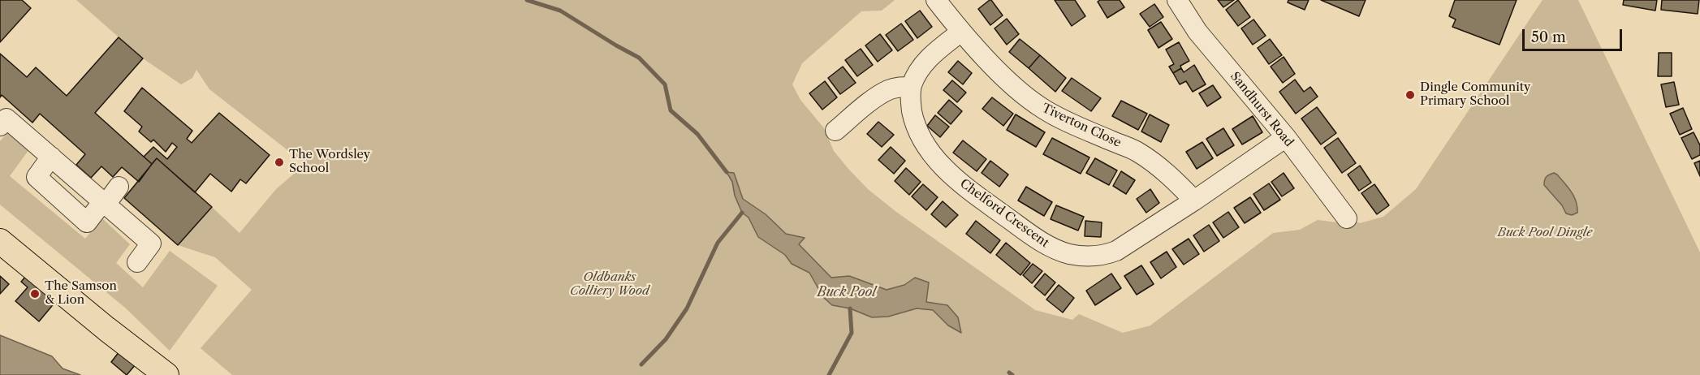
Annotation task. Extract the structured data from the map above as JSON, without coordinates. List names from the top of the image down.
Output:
{
  "streets": {
    "street": ["Sandhurst Road", "Tiverton Close", "Chelford Crescent"]
  },
  "crossings": [
    ["Sandhurst Road", "Chelford Crescent"],
    ["Tiverton Close", "Chelford Crescent"]
  ],
  "water": ["Buck Pool"],
  "parks": ["Buck Pool Dingle", "Oldbanks Colliery Wood"],
  "places": ["Dingle Community Primary School", "The Wordsley School", "The Samson & Lion"],
  "scale_bar": "50 m"
}
